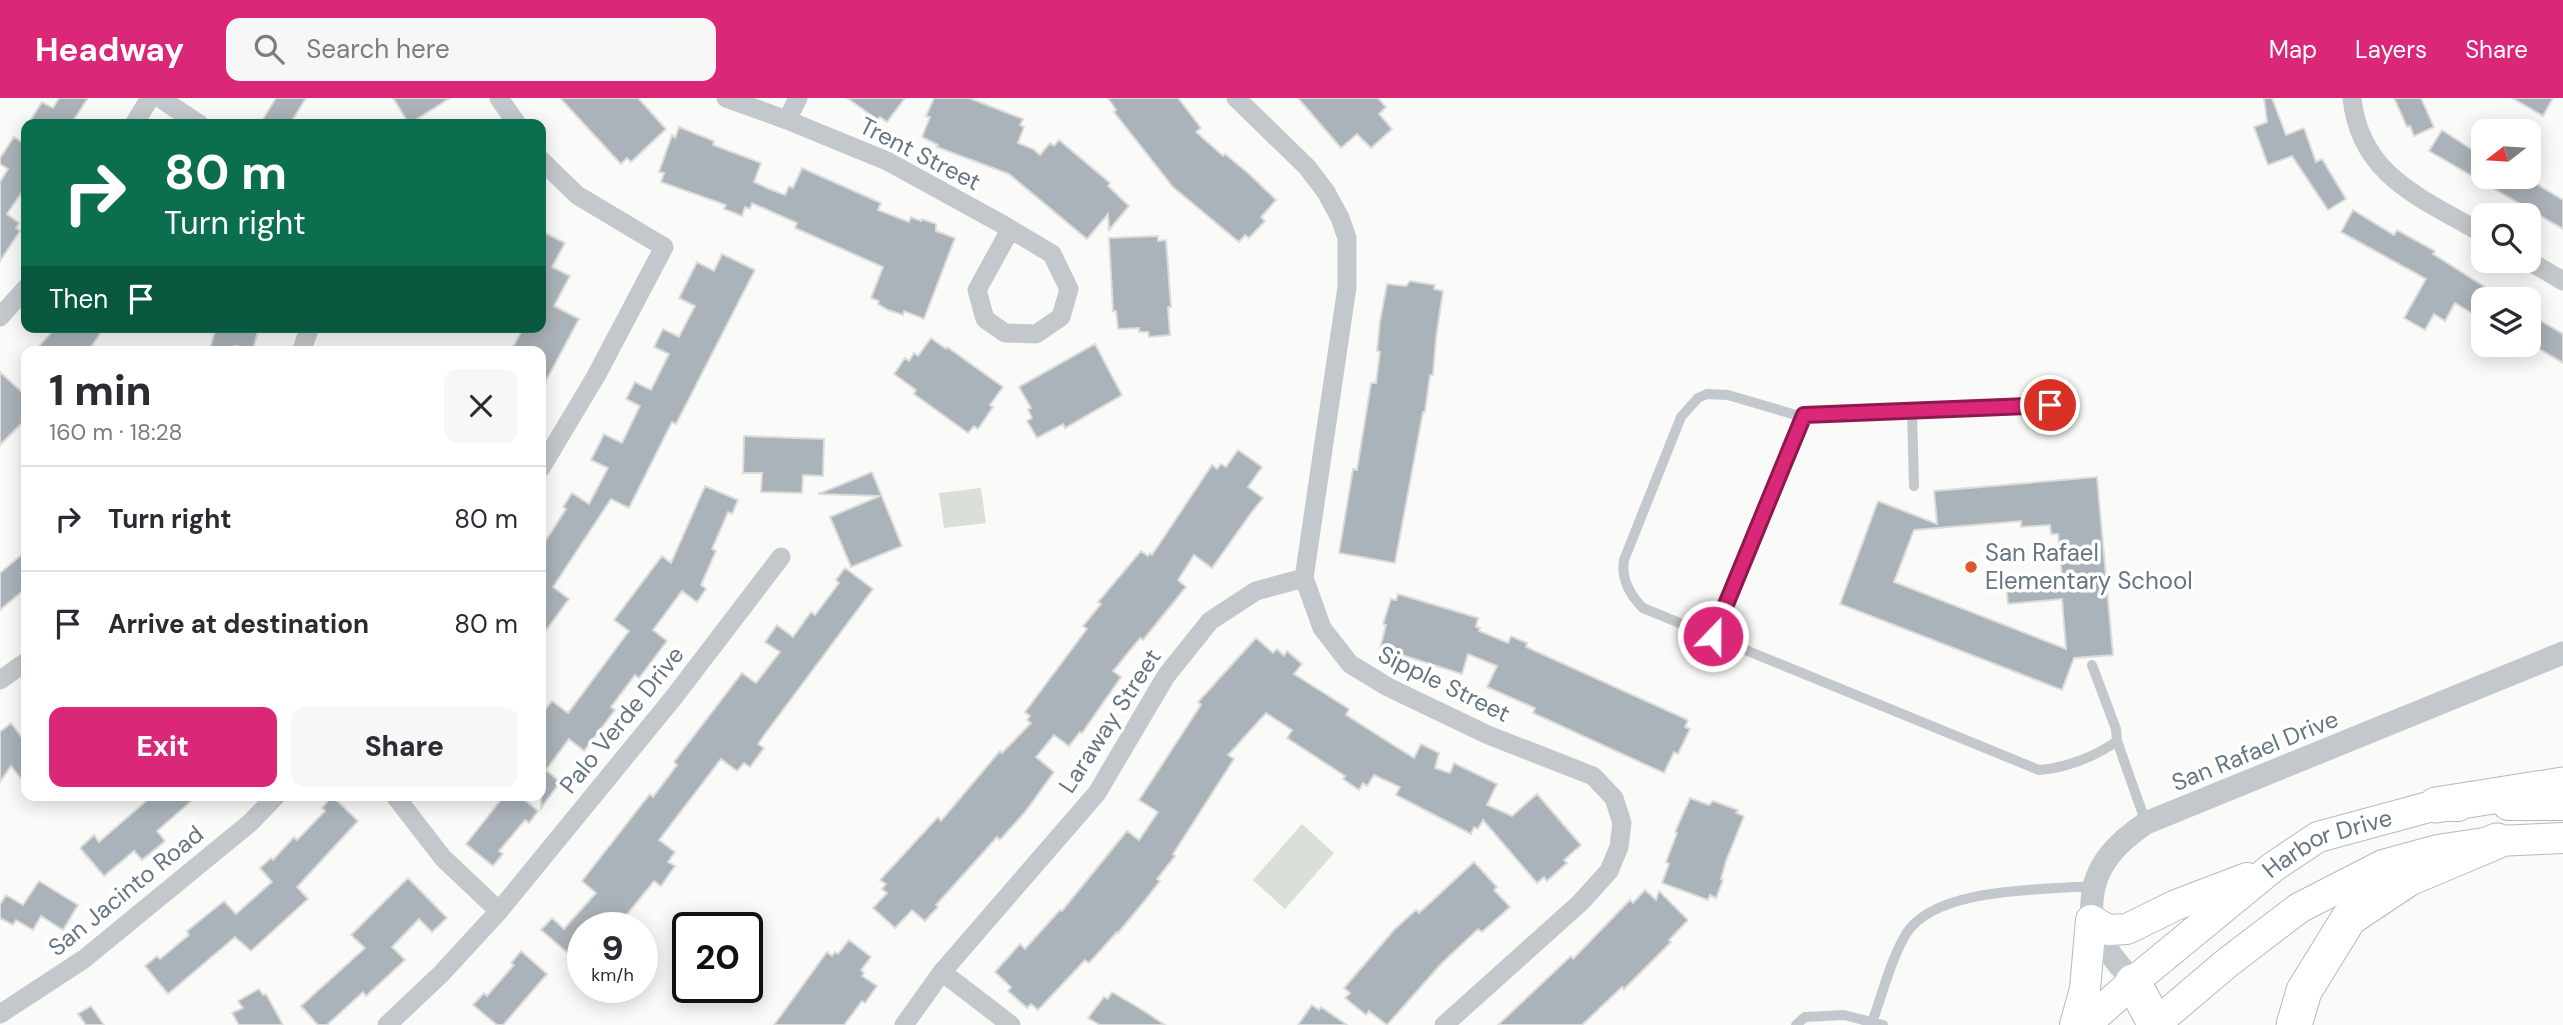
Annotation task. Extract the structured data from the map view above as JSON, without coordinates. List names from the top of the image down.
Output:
{
  "streets": {
    "main road": ["Harbor Drive"],
    "street": [
      "Trent Street",
      "Sipple Street",
      "Palo Verde Drive",
      "Laraway Street",
      "San Rafael Drive",
      "San Jacinto Road"
    ]
  },
  "crossings": [
    ["Sipple Street", "Laraway Street"]
  ],
  "places": ["San Rafael Elementary School"],
  "north": "left",
  "page": {
    "header": "Headway",
    "search": "Search here",
    "nav": ["Map", "Layers", "Share"],
    "turn": ["80 m", "Turn right"],
    "then": "Then",
    "heading": ["1 min", "160 m · 18:28"],
    "list": [
      {
        "name": "Turn right",
        "value": "80 m"
      },
      {
        "name": "Arrive at destination",
        "value": "80 m"
      }
    ],
    "buttons": ["Exit", "Share"],
    "speed": "9 km/h",
    "limit": "20"
  }
}
